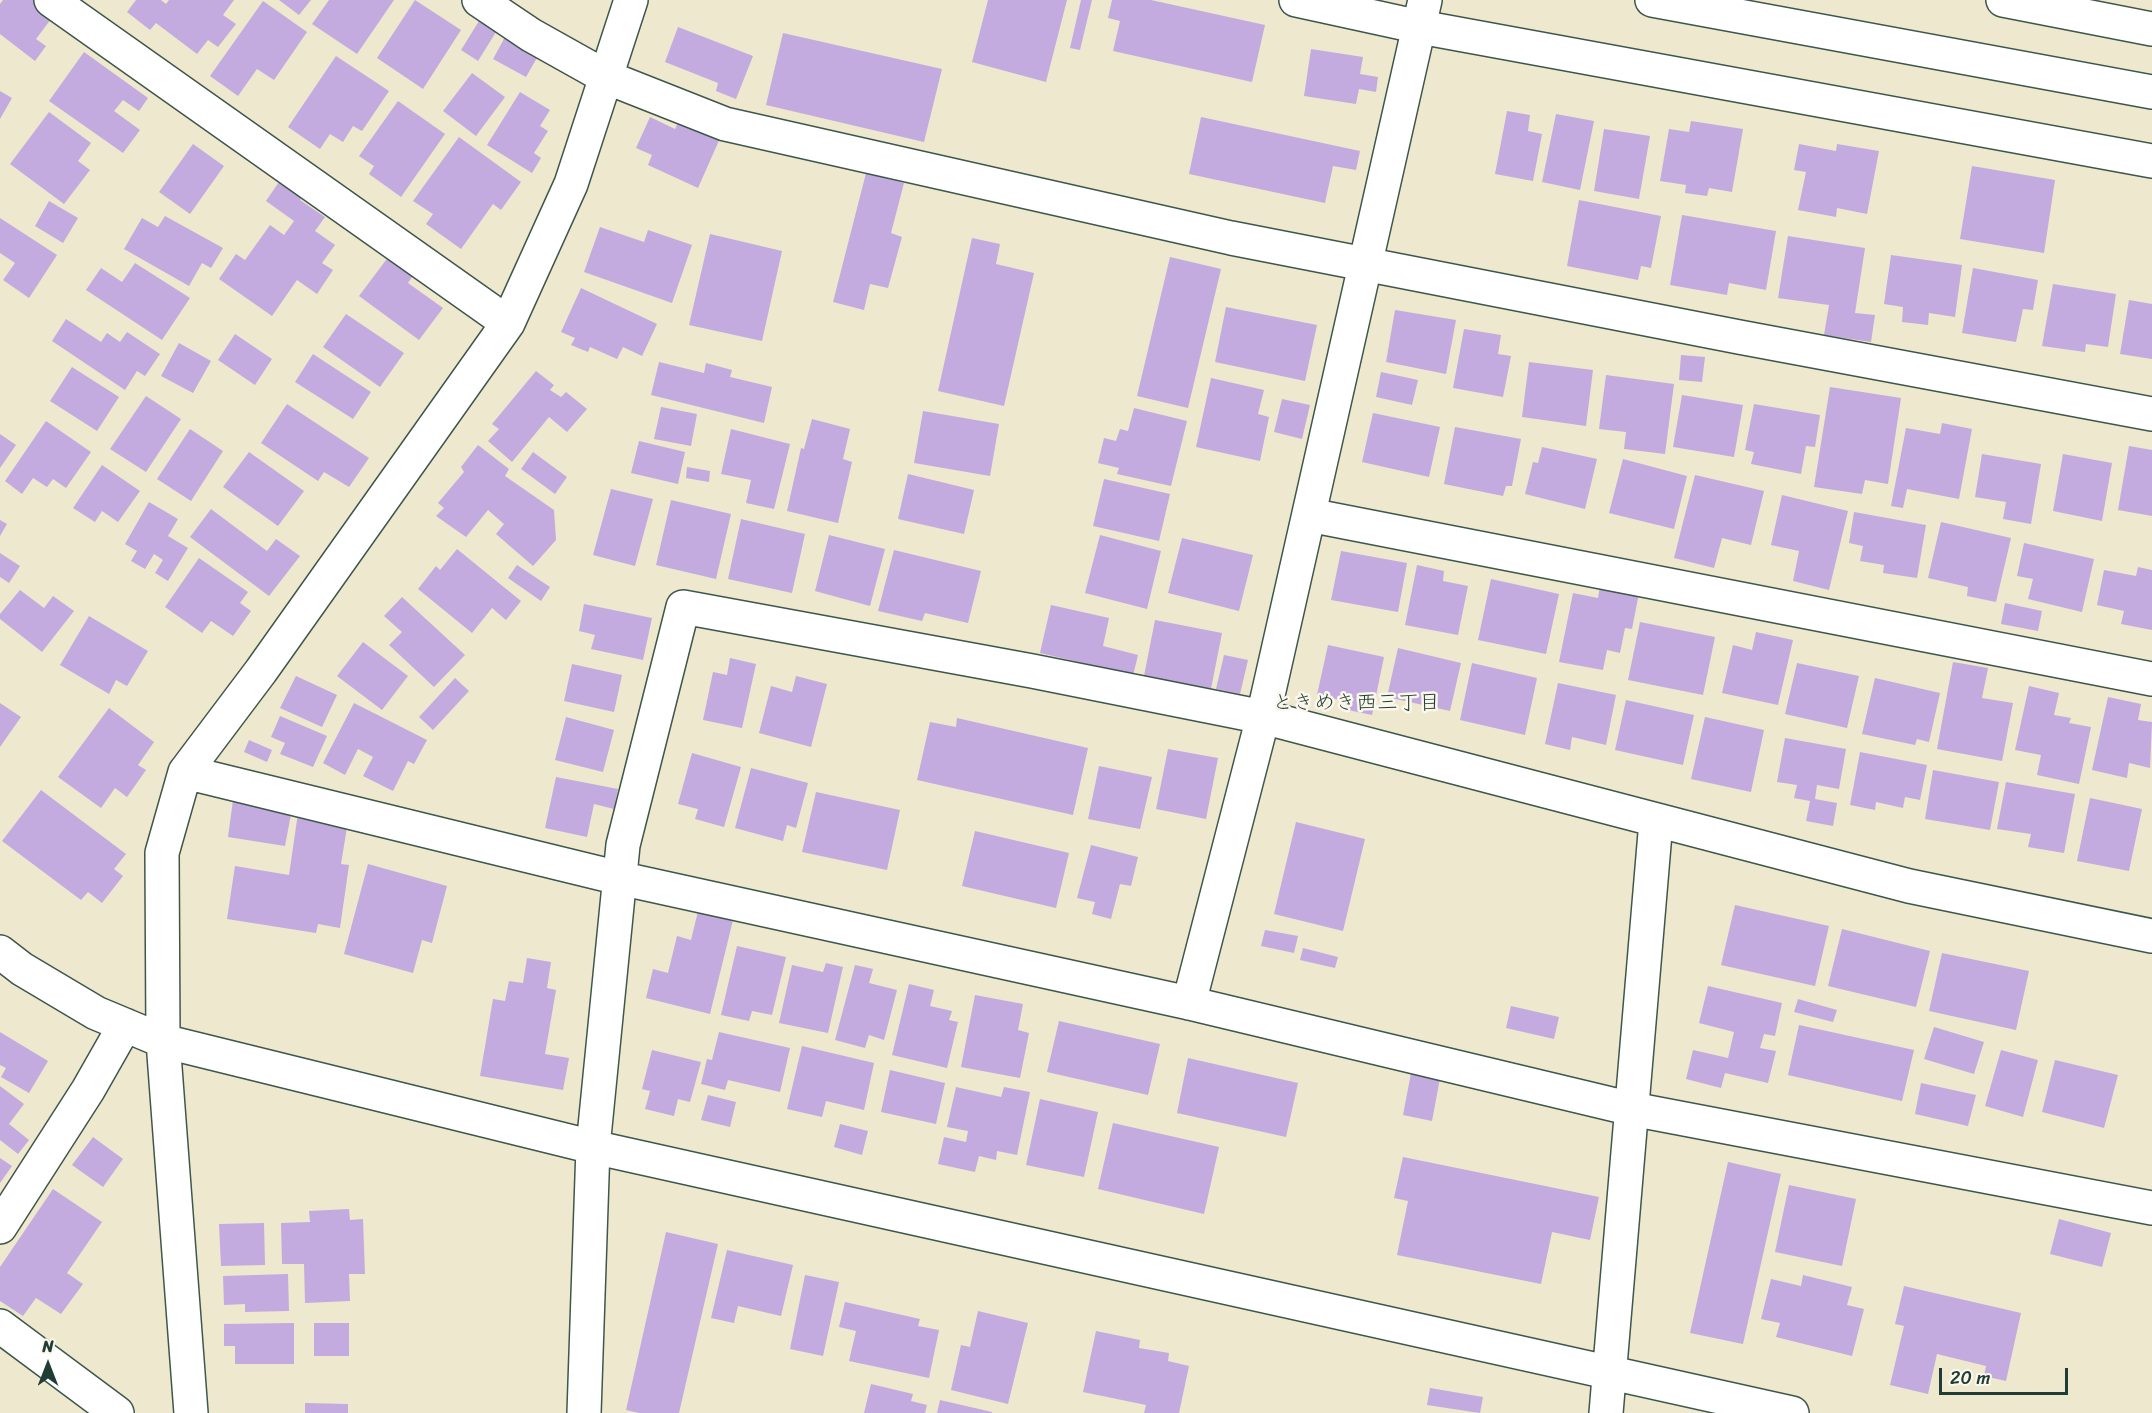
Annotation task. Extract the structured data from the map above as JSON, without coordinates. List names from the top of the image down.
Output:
{
  "districts": ["ときめき西三丁目"],
  "scale_bar": "20 m",
  "north": "top"
}
